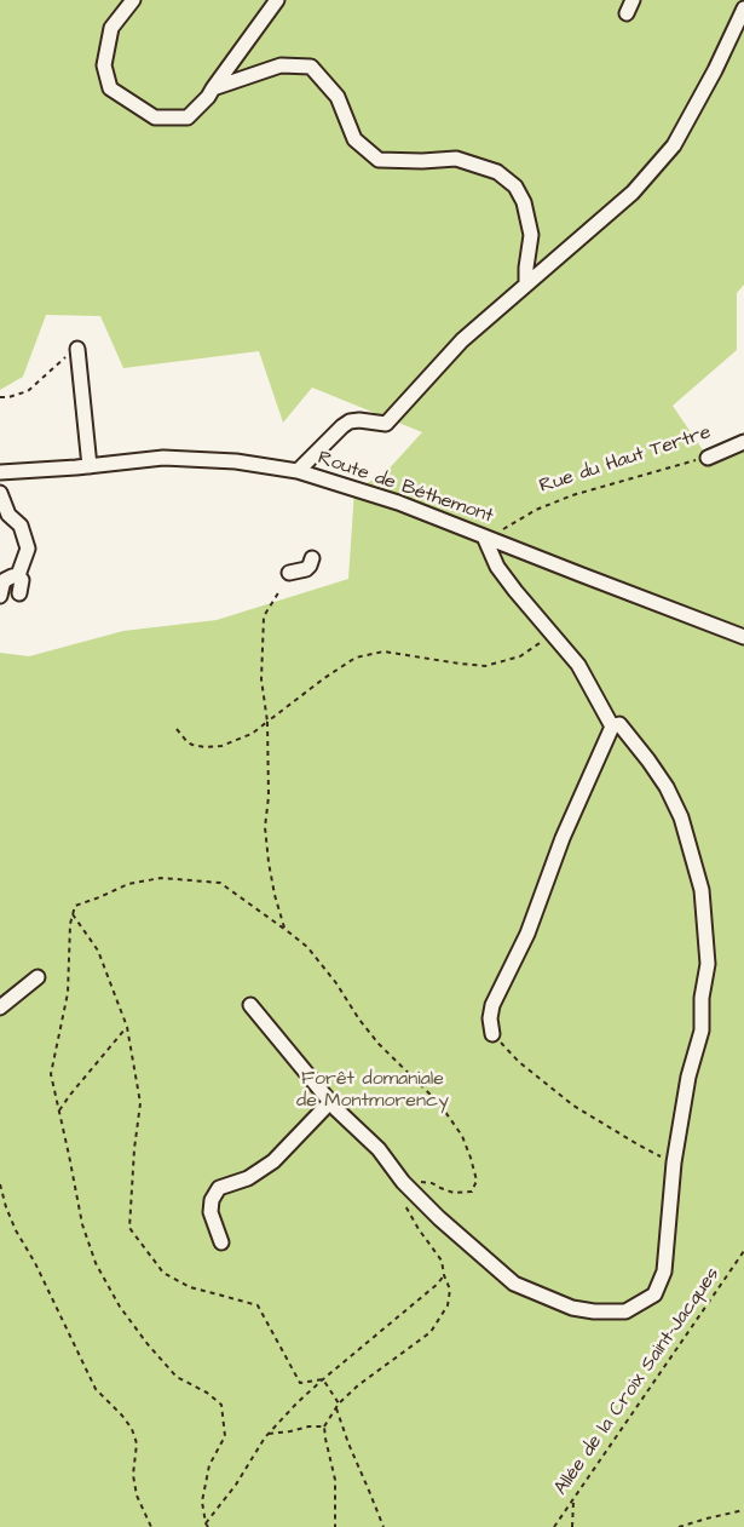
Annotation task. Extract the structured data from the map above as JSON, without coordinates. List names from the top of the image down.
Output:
{
  "streets": {
    "street": ["Rue du Haut Tertre", "Route de Béthemont"],
    "path": ["Allée de la Croix Saint-Jacques"]
  },
  "crossings": [
    ["Rue du Haut Tertre", "Route de Béthemont"]
  ],
  "parks": ["Forêt domaniale de Montmorency"]
}
